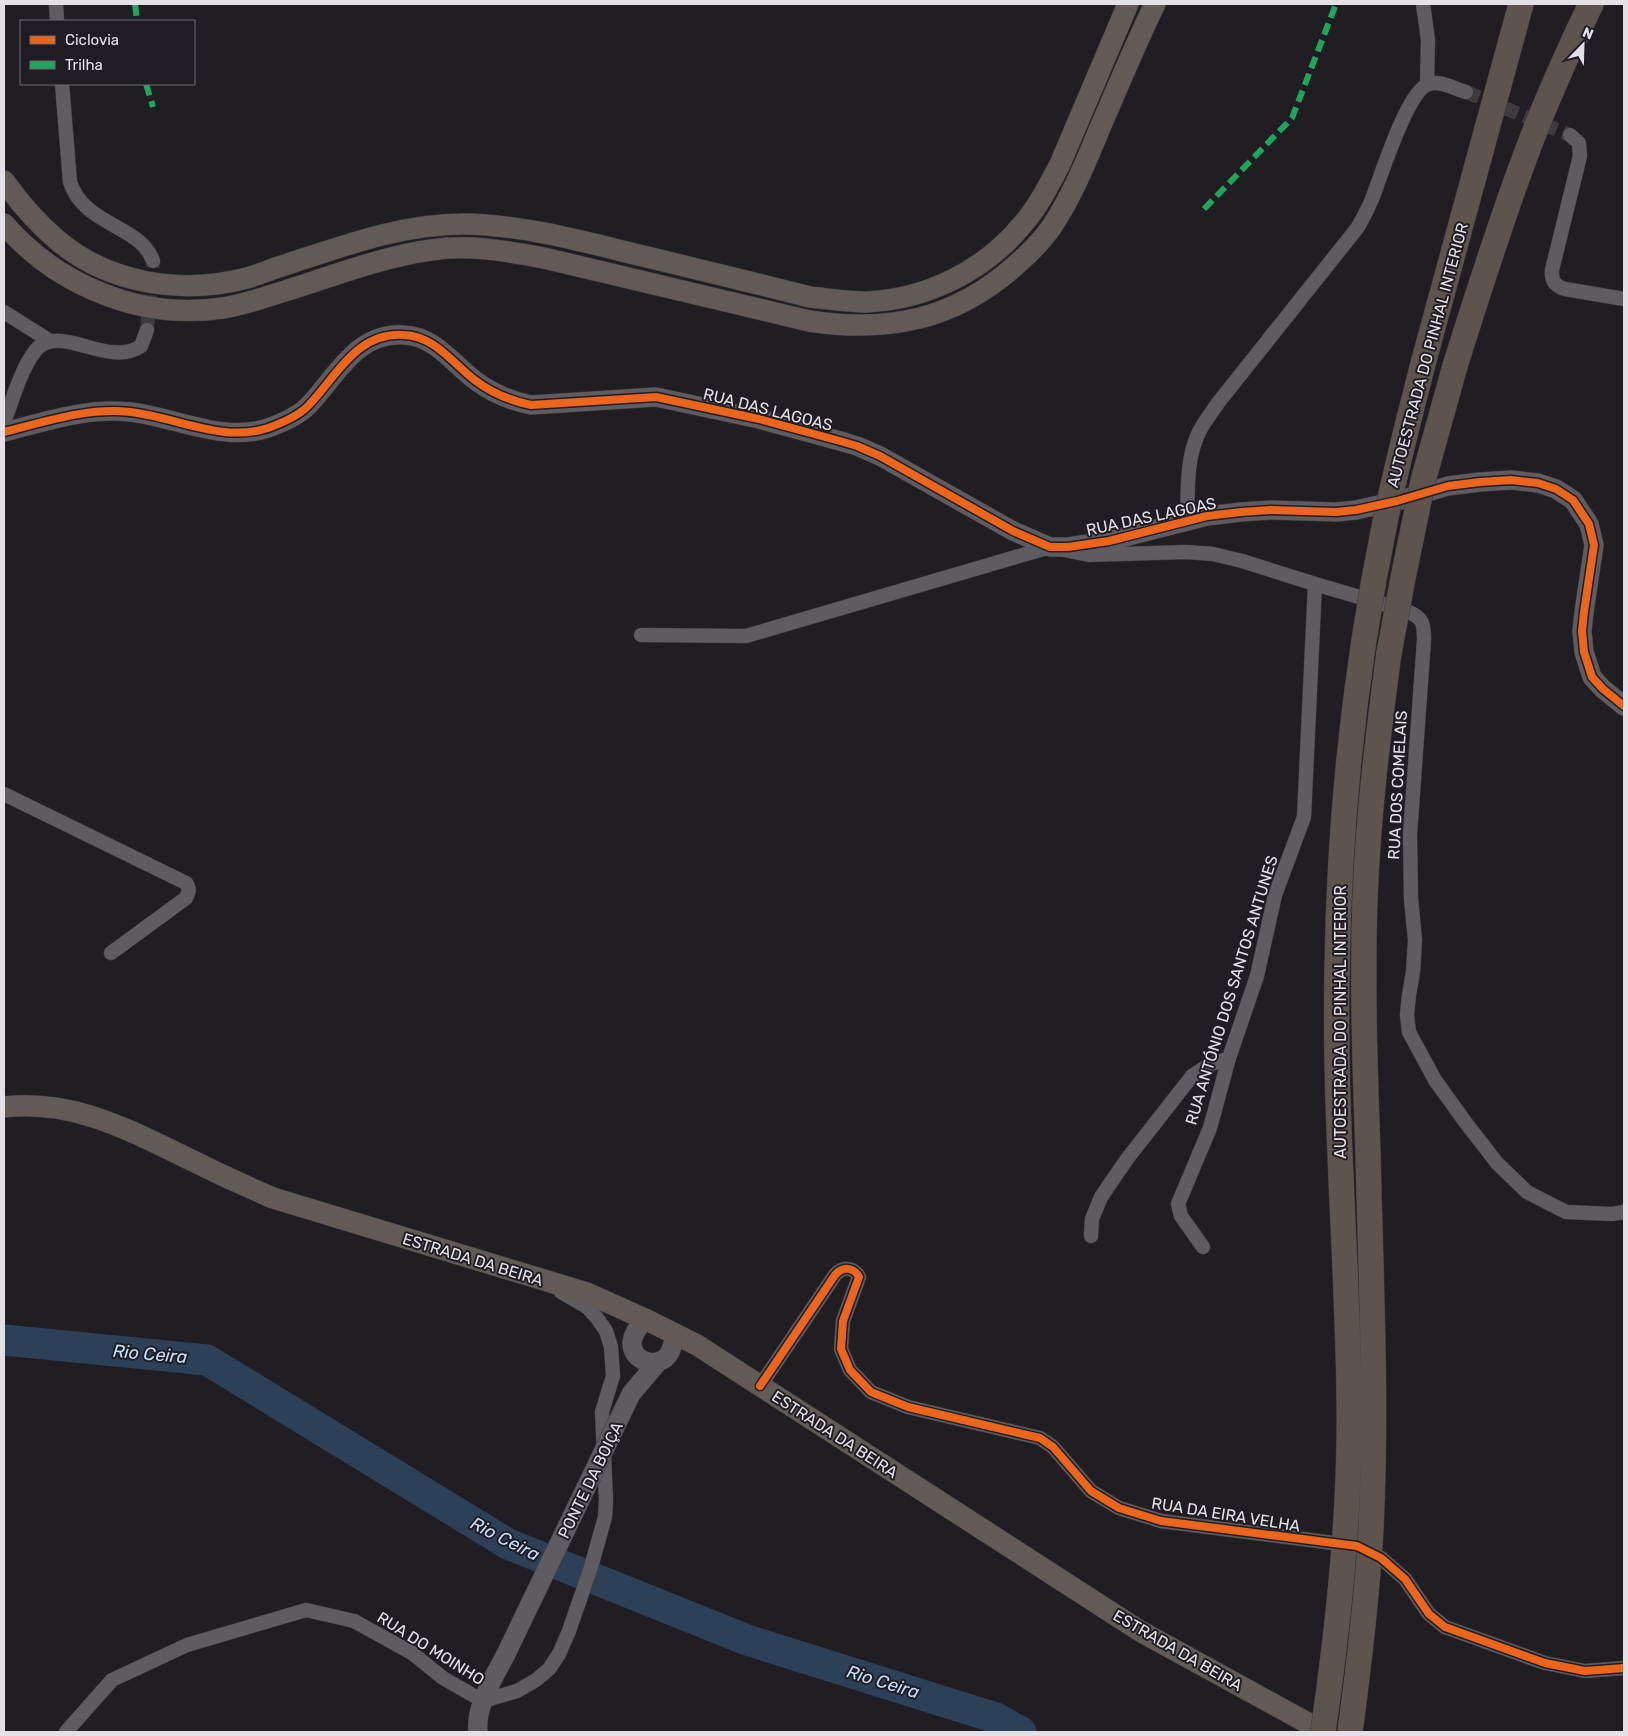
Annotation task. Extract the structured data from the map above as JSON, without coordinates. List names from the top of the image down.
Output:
{
  "streets": {
    "highway": ["AUTOESTRADA DO PINHAL INTERIOR"],
    "main road": ["ESTRADA DA BEIRA"],
    "street": [
      "RUA DAS LAGOAS",
      "RUA DOS COMELAIS",
      "RUA ANTÓNIO DOS SANTOS ANTUNES",
      "PONTE DA BOIÇA",
      "RUA DA EIRA VELHA",
      "RUA DO MOINHO"
    ]
  },
  "crossings": [
    ["AUTOESTRADA DO PINHAL INTERIOR", "ESTRADA DA BEIRA"],
    ["RUA DAS LAGOAS", "RUA DOS COMELAIS"],
    ["RUA DOS COMELAIS", "RUA ANTÓNIO DOS SANTOS ANTUNES"],
    ["ESTRADA DA BEIRA", "PONTE DA BOIÇA"],
    ["ESTRADA DA BEIRA", "RUA DA EIRA VELHA"],
    ["ESTRADA DA BEIRA", "RUA DO MOINHO"],
    ["PONTE DA BOIÇA", "RUA DO MOINHO"]
  ],
  "water": ["Rio Ceira"],
  "legend": ["Ciclovia", "Trilha"],
  "north": "top right"
}
